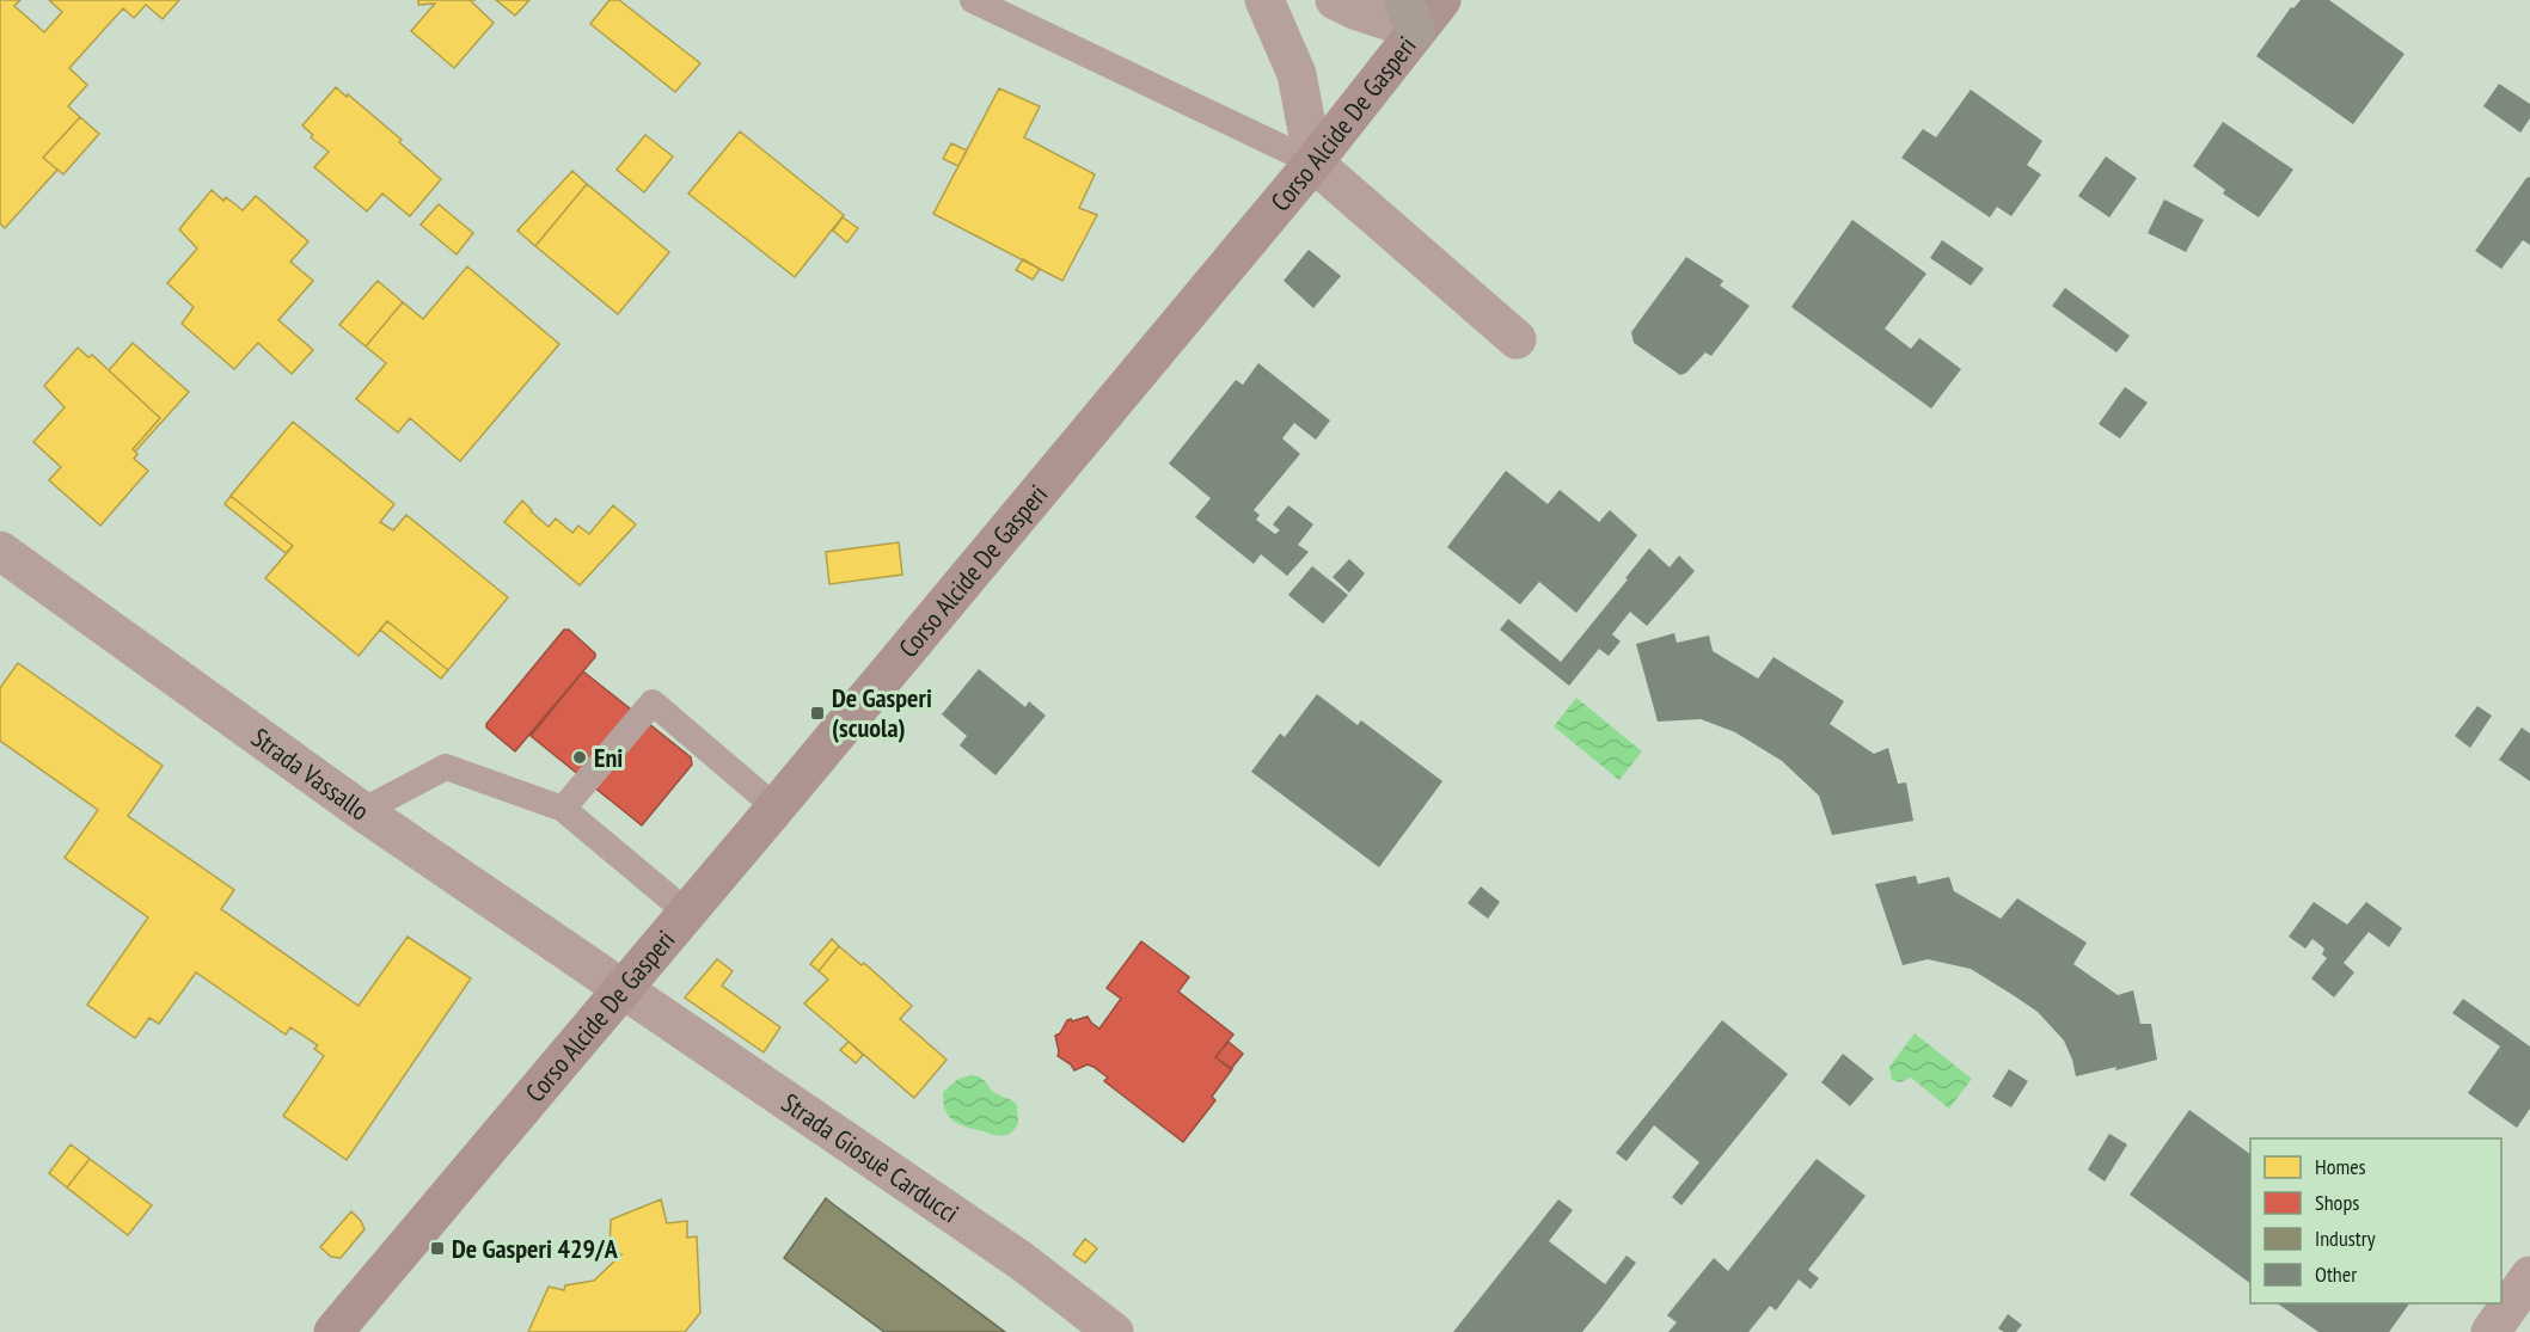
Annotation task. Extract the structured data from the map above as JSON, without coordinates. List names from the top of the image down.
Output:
{
  "streets": {
    "street": ["Corso Alcide De Gasperi", "Strada Vassallo", "Strada Giosuè Carducci"]
  },
  "crossings": [
    ["Corso Alcide De Gasperi", "Strada Vassallo"],
    ["Corso Alcide De Gasperi", "Strada Giosuè Carducci"],
    ["Strada Vassallo", "Strada Giosuè Carducci"]
  ],
  "places": {
    "transit": ["De Gasperi (scuola)", "De Gasperi 429/A"],
    "other": ["Eni"]
  },
  "legend": [
    "Homes",
    "Shops",
    "Industry",
    "Other"
  ]
}
